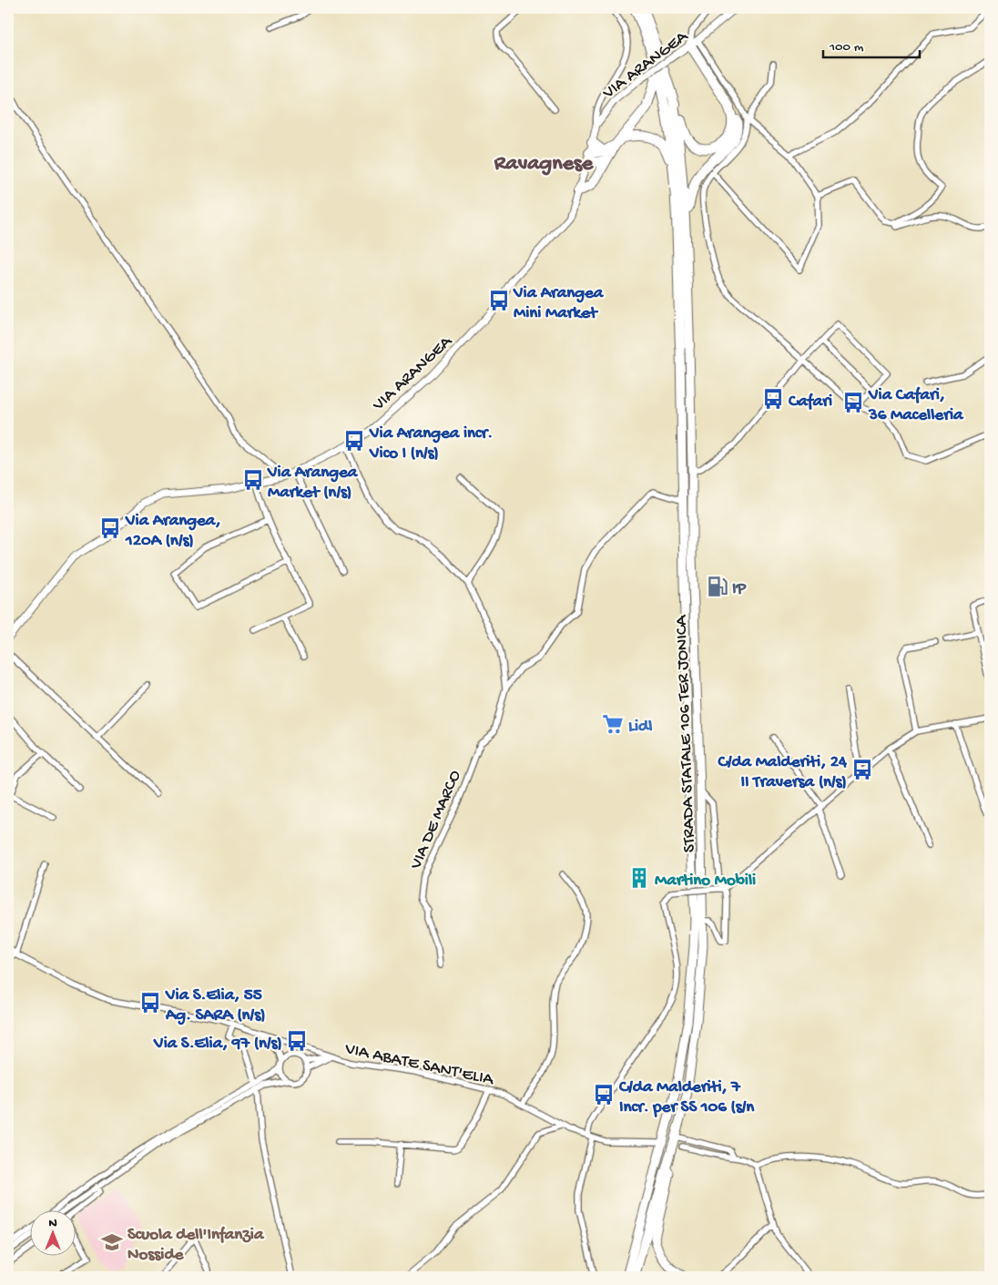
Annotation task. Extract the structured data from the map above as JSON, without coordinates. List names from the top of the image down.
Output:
{
  "streets": {
    "main road": ["STRADA STATALE 106 TER JONICA"],
    "street": ["VIA ARANGEA", "VIA DE MARCO", "VIA ABATE SANT'ELIA"]
  },
  "districts": ["Ravagnese"],
  "places": {
    "bus stop": [
      "Via Arangea Mini Market",
      "Cafari",
      "Via Cafari, 36 Macelleria",
      "Via Arangea incr. Vico I (n/s)",
      "Via Arangea Market (n/s)",
      "Via Arangea, 120A (n/s)",
      "C/da Malderiti, 24 II Traversa (n/s)",
      "Via S.Elia, 55 Ag. SARA (n/s)",
      "Via S.Elia, 97 (n/s)",
      "C/da Malderiti, 7 Incr. per SS 106 (s/n"
    ],
    "fuel station": ["IP"],
    "supermarket": ["Lidl"],
    "building": ["Martino Mobili"],
    "school or university": ["Scuola dell'Infanzia Nosside"]
  },
  "scale_bar": "100 m",
  "north": "top"
}
